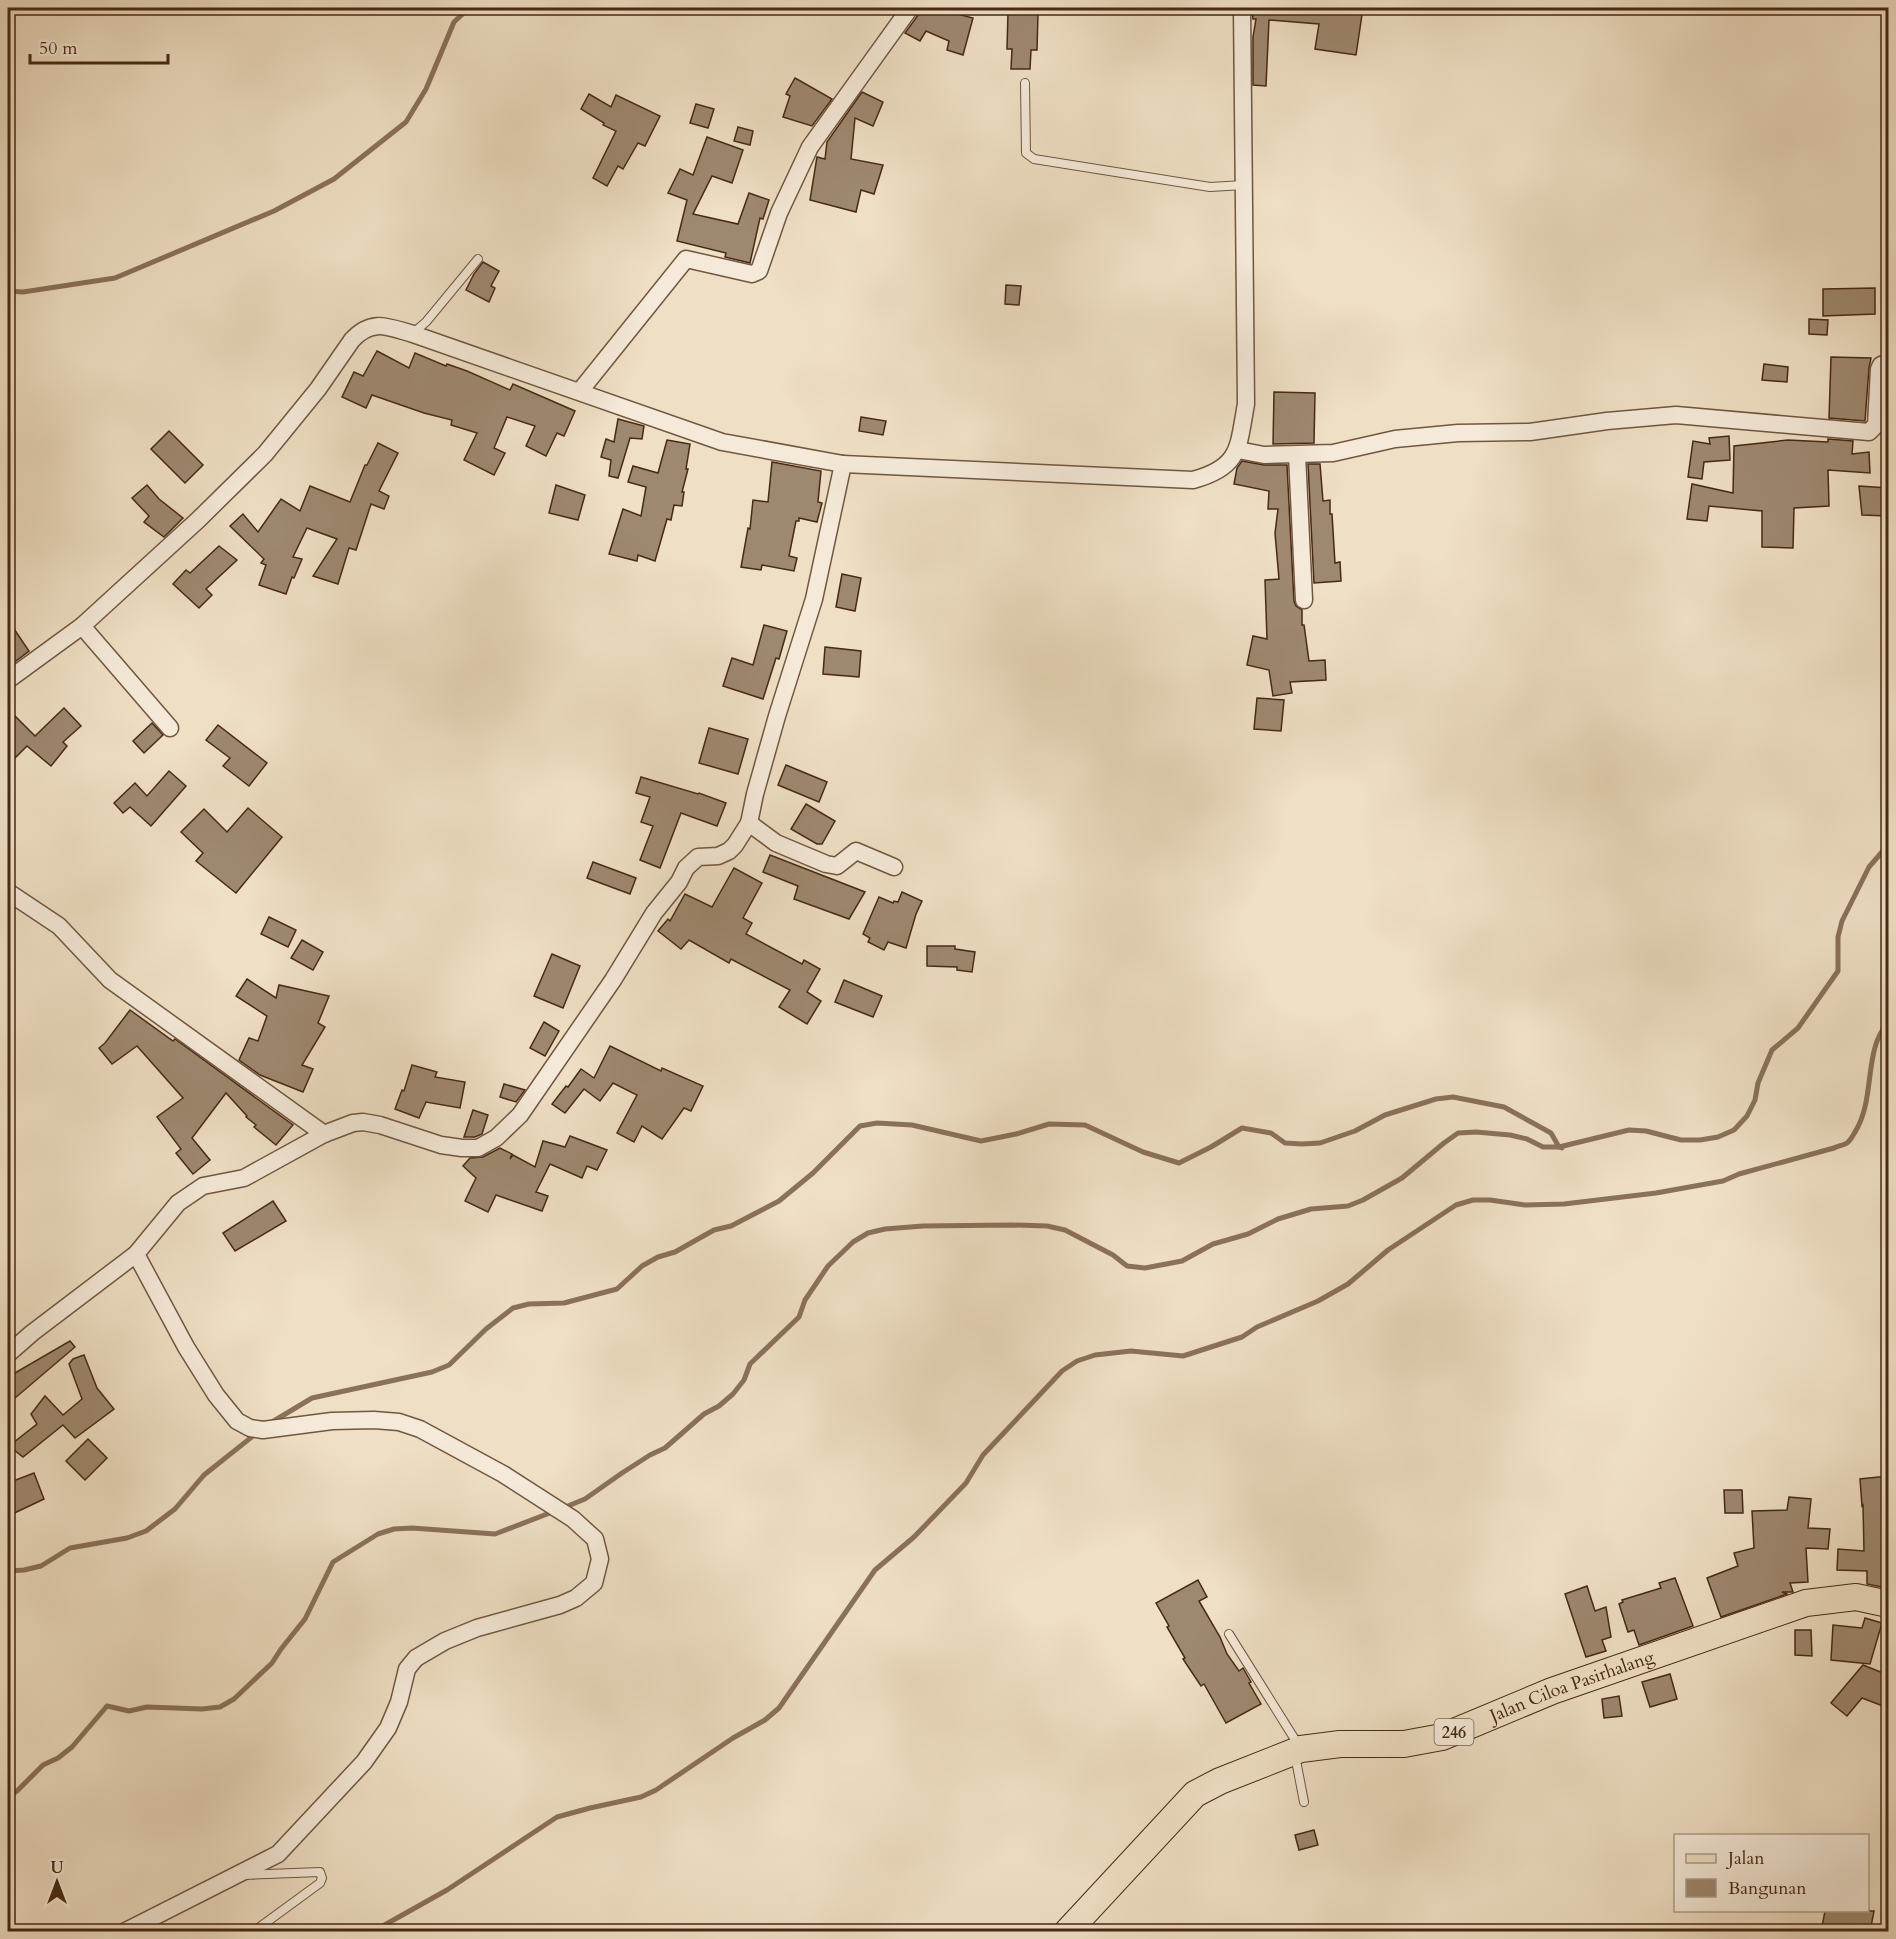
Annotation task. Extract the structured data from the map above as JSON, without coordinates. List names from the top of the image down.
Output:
{
  "streets": {
    "main road": ["Jalan Ciloa Pasirhalang", "246"]
  },
  "legend": ["Jalan", "Bangunan"],
  "scale_bar": "50 m",
  "north": "top"
}
